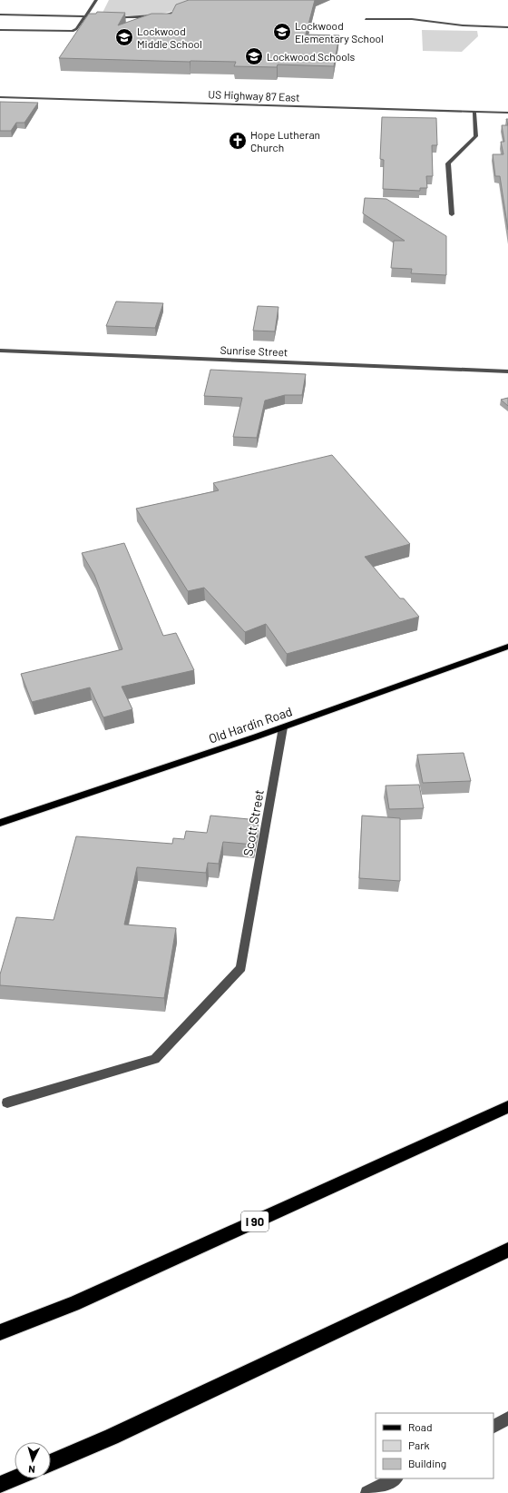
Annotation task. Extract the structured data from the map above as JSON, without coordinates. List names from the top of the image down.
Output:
{
  "streets": {
    "highway": ["I 90"],
    "main road": ["Old Hardin Road"],
    "street": ["US Highway 87 East", "Sunrise Street", "Scott Street"]
  },
  "crossings": [
    ["Old Hardin Road", "Scott Street"]
  ],
  "places": {
    "school or university": ["Lockwood Elementary School", "Lockwood Middle School", "Lockwood Schools"],
    "church": ["Hope Lutheran Church"]
  },
  "legend": ["Road", "Park", "Building"],
  "north": "bottom"
}
